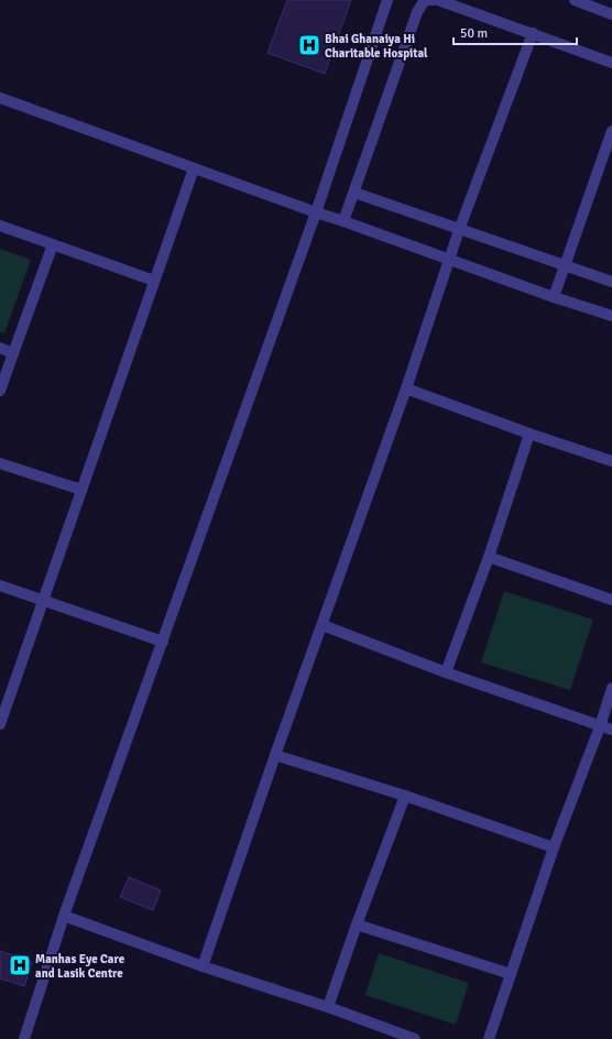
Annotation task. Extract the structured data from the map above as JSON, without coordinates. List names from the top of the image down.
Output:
{
  "places": {
    "hospital": ["Bhai Ghanaiya Hi Charitable Hospital", "Manhas Eye Care and Lasik Centre"]
  },
  "scale_bar": "50 m"
}
